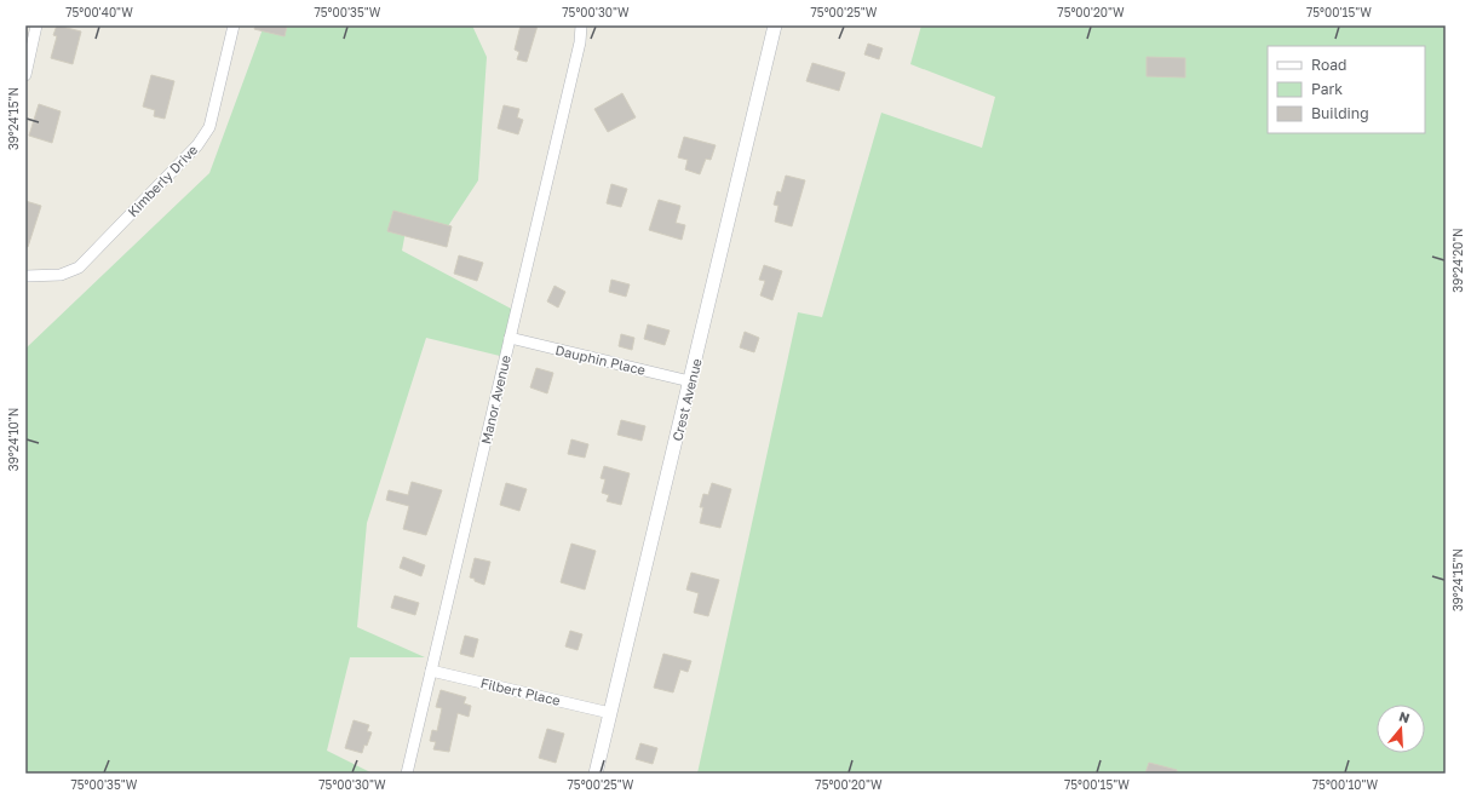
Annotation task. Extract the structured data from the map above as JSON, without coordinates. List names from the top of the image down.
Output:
{
  "streets": {
    "street": [
      "Kimberly Drive",
      "Dauphin Place",
      "Manor Avenue",
      "Crest Avenue",
      "Filbert Place"
    ]
  },
  "crossings": [
    ["Dauphin Place", "Manor Avenue"],
    ["Dauphin Place", "Crest Avenue"],
    ["Manor Avenue", "Filbert Place"],
    ["Crest Avenue", "Filbert Place"]
  ],
  "legend": ["Road", "Park", "Building"],
  "north": "top",
  "coordinates": [
    "75°00'40\"W",
    "75°00'35\"W",
    "75°00'30\"W",
    "75°00'25\"W",
    "75°00'20\"W",
    "75°00'15\"W",
    "39°24'15\"N",
    "39°24'20\"N",
    "39°24'10\"N",
    "75°00'10\"W"
  ]
}
